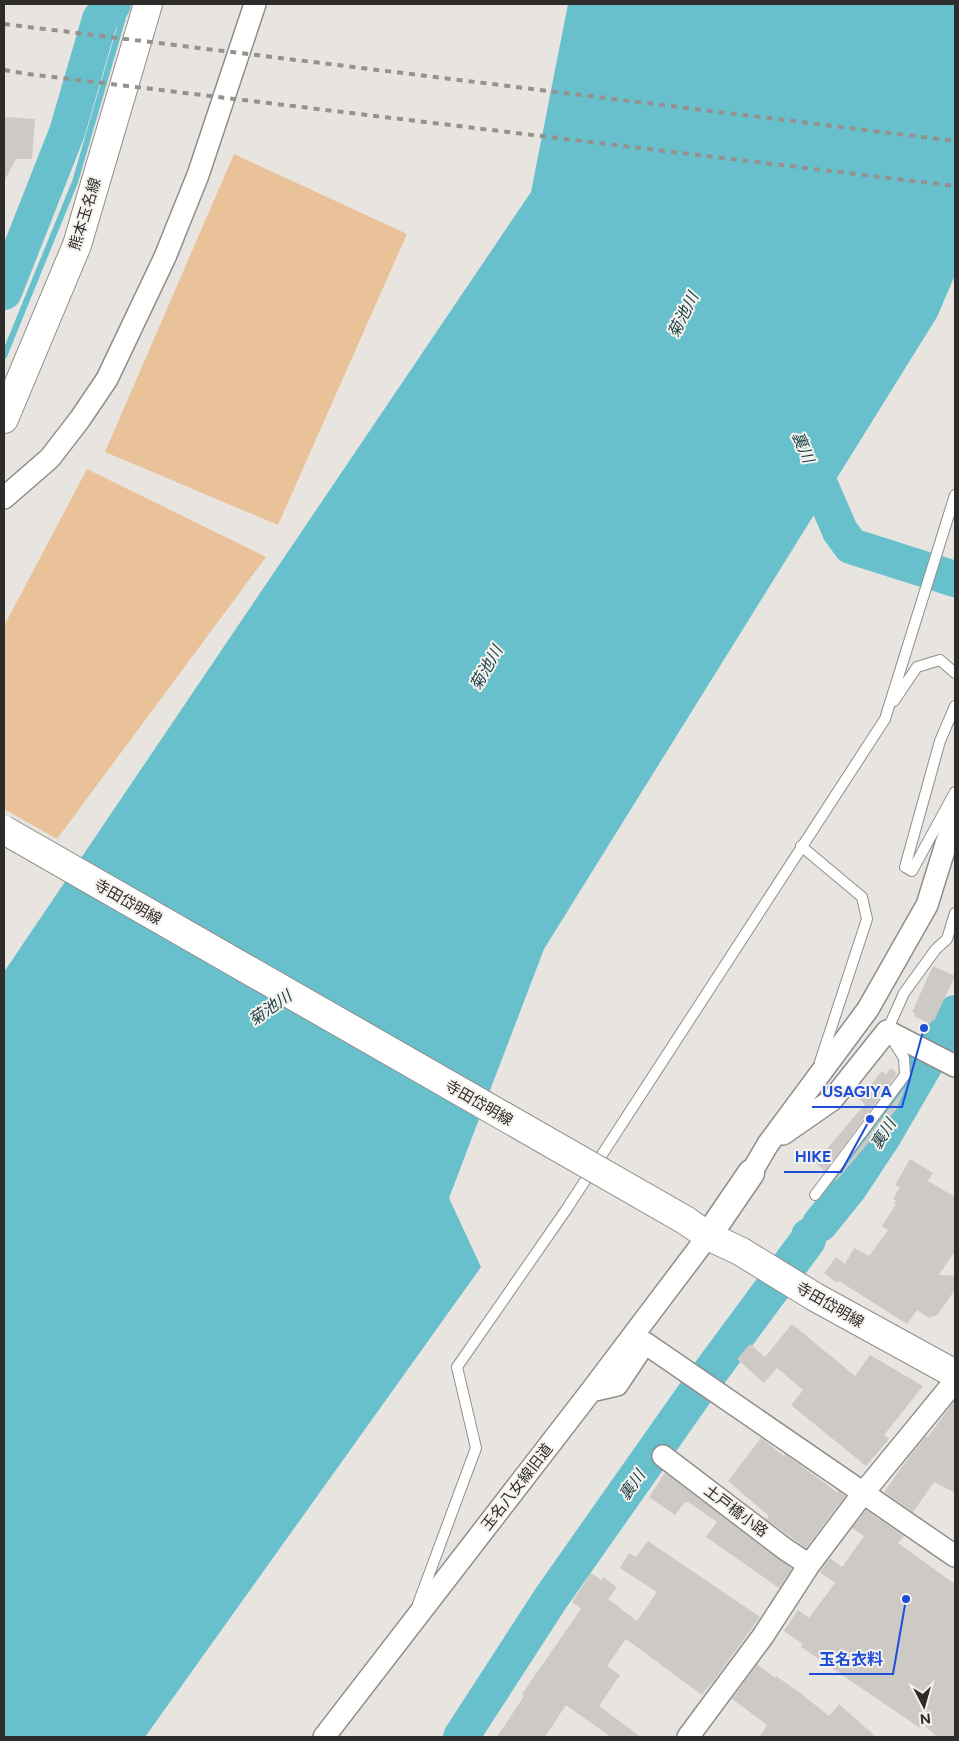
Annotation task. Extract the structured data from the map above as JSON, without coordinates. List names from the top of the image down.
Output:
{
  "streets": {
    "main road": ["熊本玉名線", "寺田岱明線"],
    "street": ["玉名八女線旧道", "土戸橋小路"]
  },
  "crossings": [
    ["寺田岱明線", "玉名八女線旧道"]
  ],
  "water": ["菊池川", "裏川"],
  "places": ["USAGIYA", "HIKE", "玉名衣料"],
  "north": "bottom"
}
